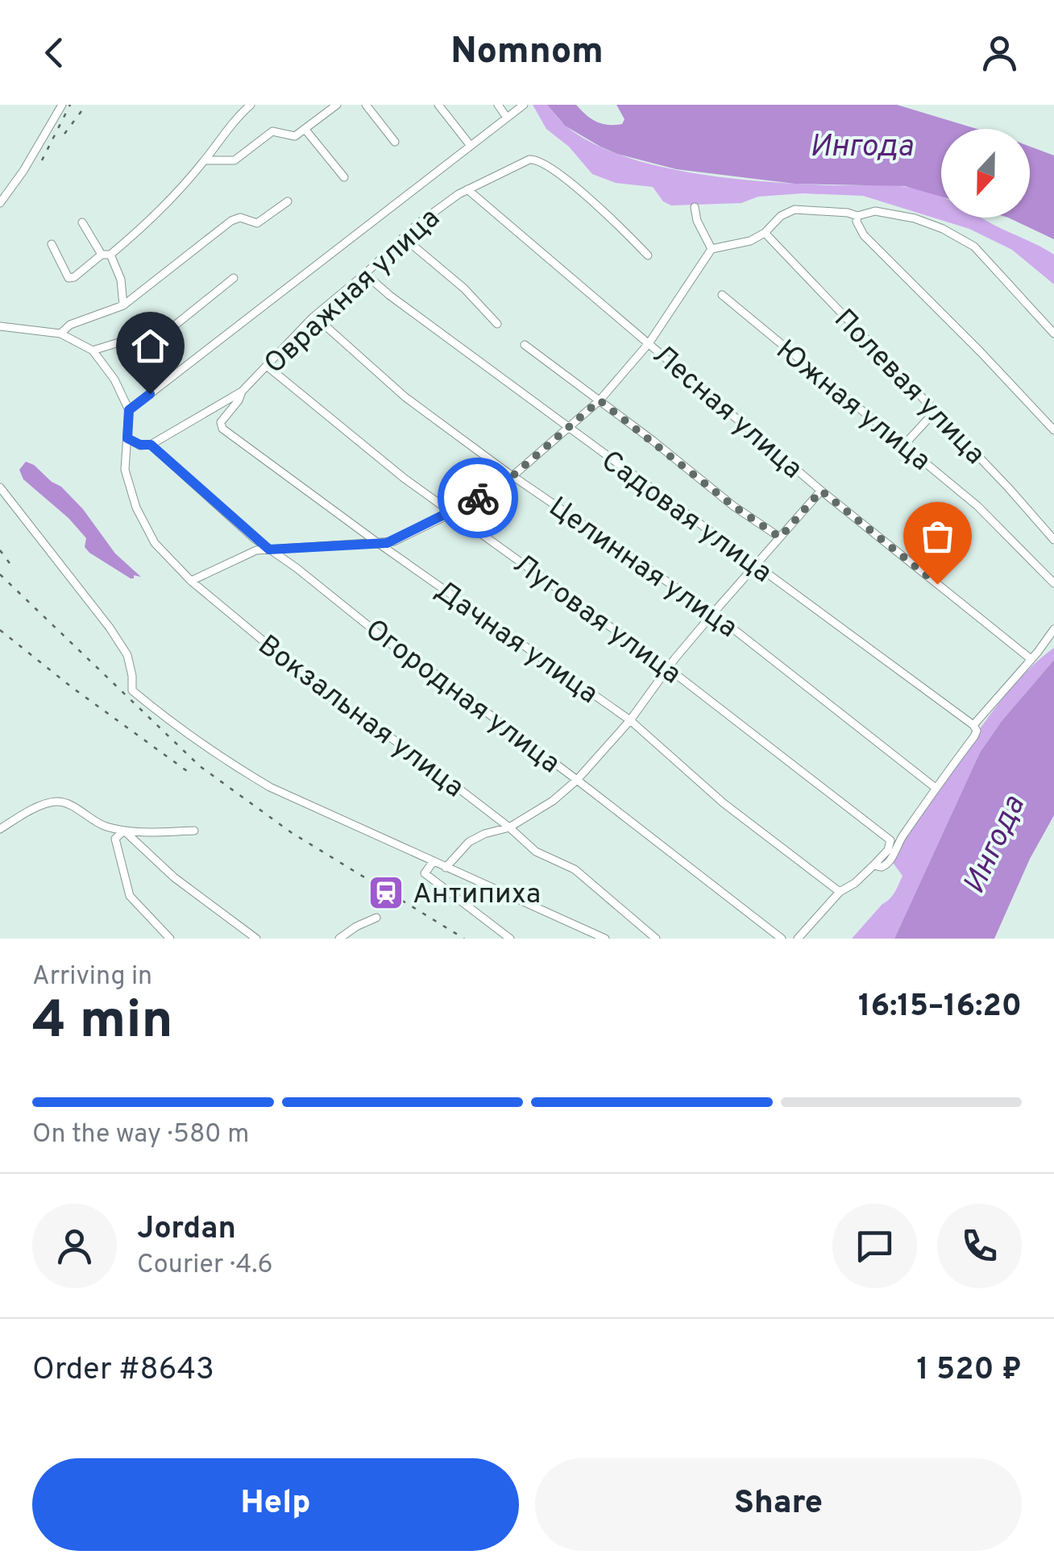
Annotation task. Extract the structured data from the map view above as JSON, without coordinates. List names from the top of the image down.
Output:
{
  "streets": {
    "street": [
      "Овражная улица",
      "Полевая улица",
      "Южная улица",
      "Лесная улица",
      "Садовая улица",
      "Целинная улица",
      "Луговая улица",
      "Дачная улица",
      "Огородная улица",
      "Вокзальная улица"
    ]
  },
  "crossings": [
    ["Овражная улица", "Лесная улица"],
    ["Овражная улица", "Садовая улица"],
    ["Овражная улица", "Целинная улица"],
    ["Овражная улица", "Луговая улица"],
    ["Овражная улица", "Дачная улица"],
    ["Овражная улица", "Огородная улица"]
  ],
  "water": ["Ингода"],
  "places": {
    "station": ["Антипиха"]
  },
  "north": "bottom",
  "page": {
    "header": "Nomnom",
    "heading": ["4 min", "Arriving in", "16:15–16:20"],
    "panel": [
      "Jordan",
      "Courier · 4.6",
      "Order #8643",
      "1 520 ₽"
    ],
    "bar": "On the way · 580 m",
    "buttons": ["Help", "Share"]
  }
}
